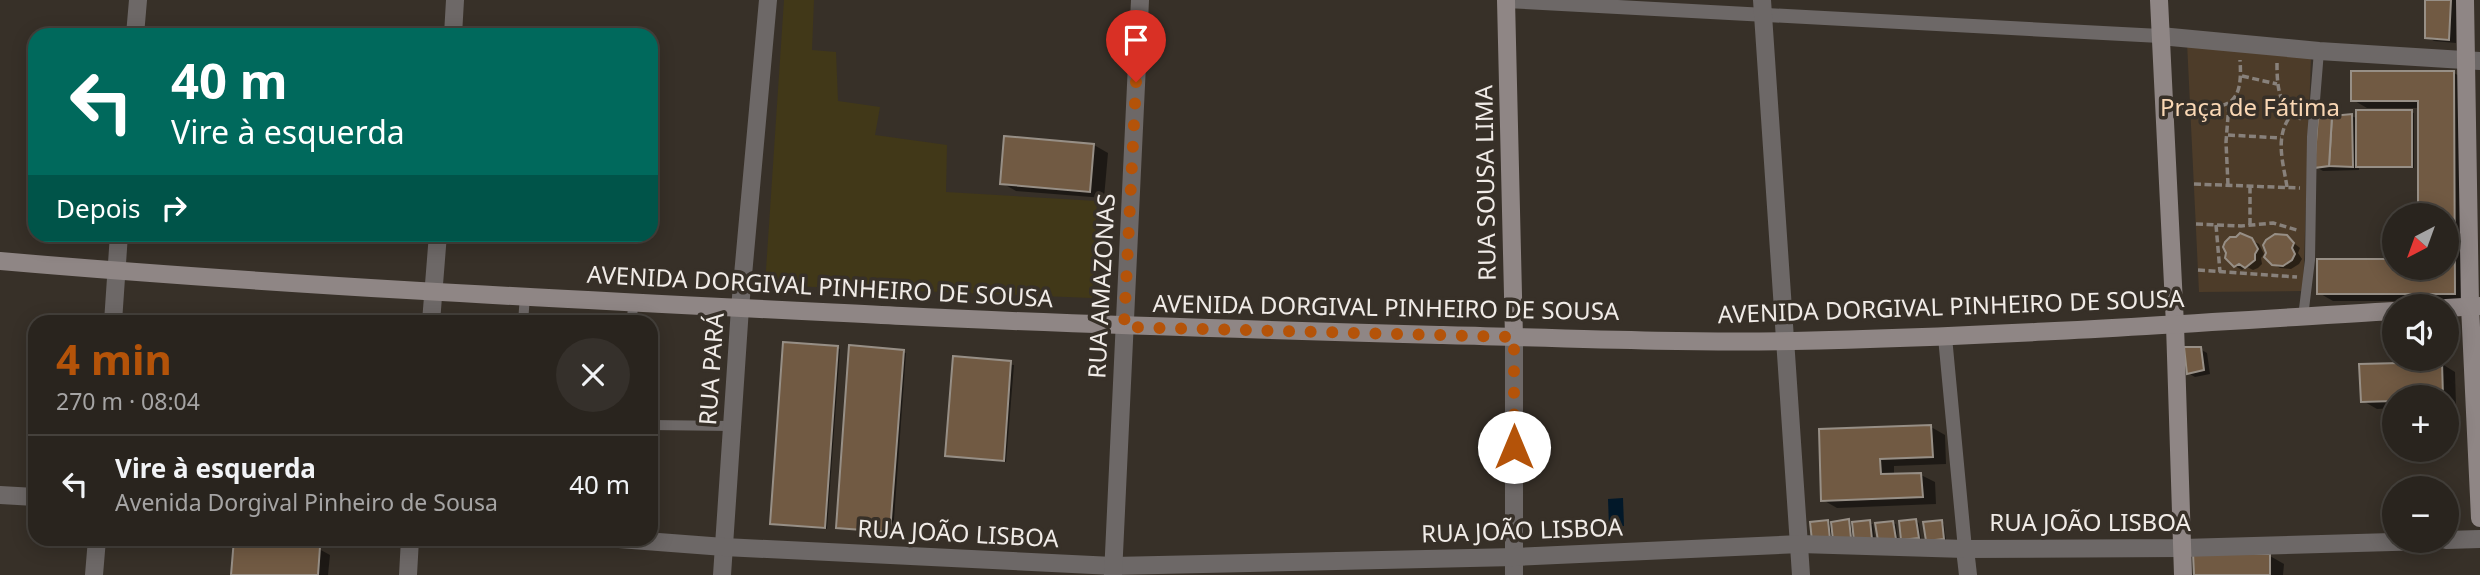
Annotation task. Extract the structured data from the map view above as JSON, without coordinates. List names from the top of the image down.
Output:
{
  "streets": {
    "main road": ["RUA SOUSA LIMA", "AVENIDA DORGIVAL PINHEIRO DE SOUSA"],
    "street": ["RUA AMAZONAS", "RUA PARÁ", "RUA JOÃO LISBOA"]
  },
  "crossings": [
    ["RUA SOUSA LIMA", "AVENIDA DORGIVAL PINHEIRO DE SOUSA"],
    ["RUA SOUSA LIMA", "RUA JOÃO LISBOA"],
    ["RUA AMAZONAS", "AVENIDA DORGIVAL PINHEIRO DE SOUSA"],
    ["RUA AMAZONAS", "RUA JOÃO LISBOA"],
    ["AVENIDA DORGIVAL PINHEIRO DE SOUSA", "RUA PARÁ"],
    ["RUA PARÁ", "RUA JOÃO LISBOA"]
  ],
  "parks": ["Praça de Fátima"],
  "north": "bottom left",
  "page": {
    "turn": ["40 m", "Vire à esquerda"],
    "then": "Depois",
    "map_buttons": ["+", "−"],
    "heading": ["4 min", "270 m · 08:04"],
    "list": [
      {
        "name": "Vire à esquerda",
        "note": "Avenida Dorgival Pinheiro de Sousa",
        "value": "40 m"
      }
    ]
  }
}
